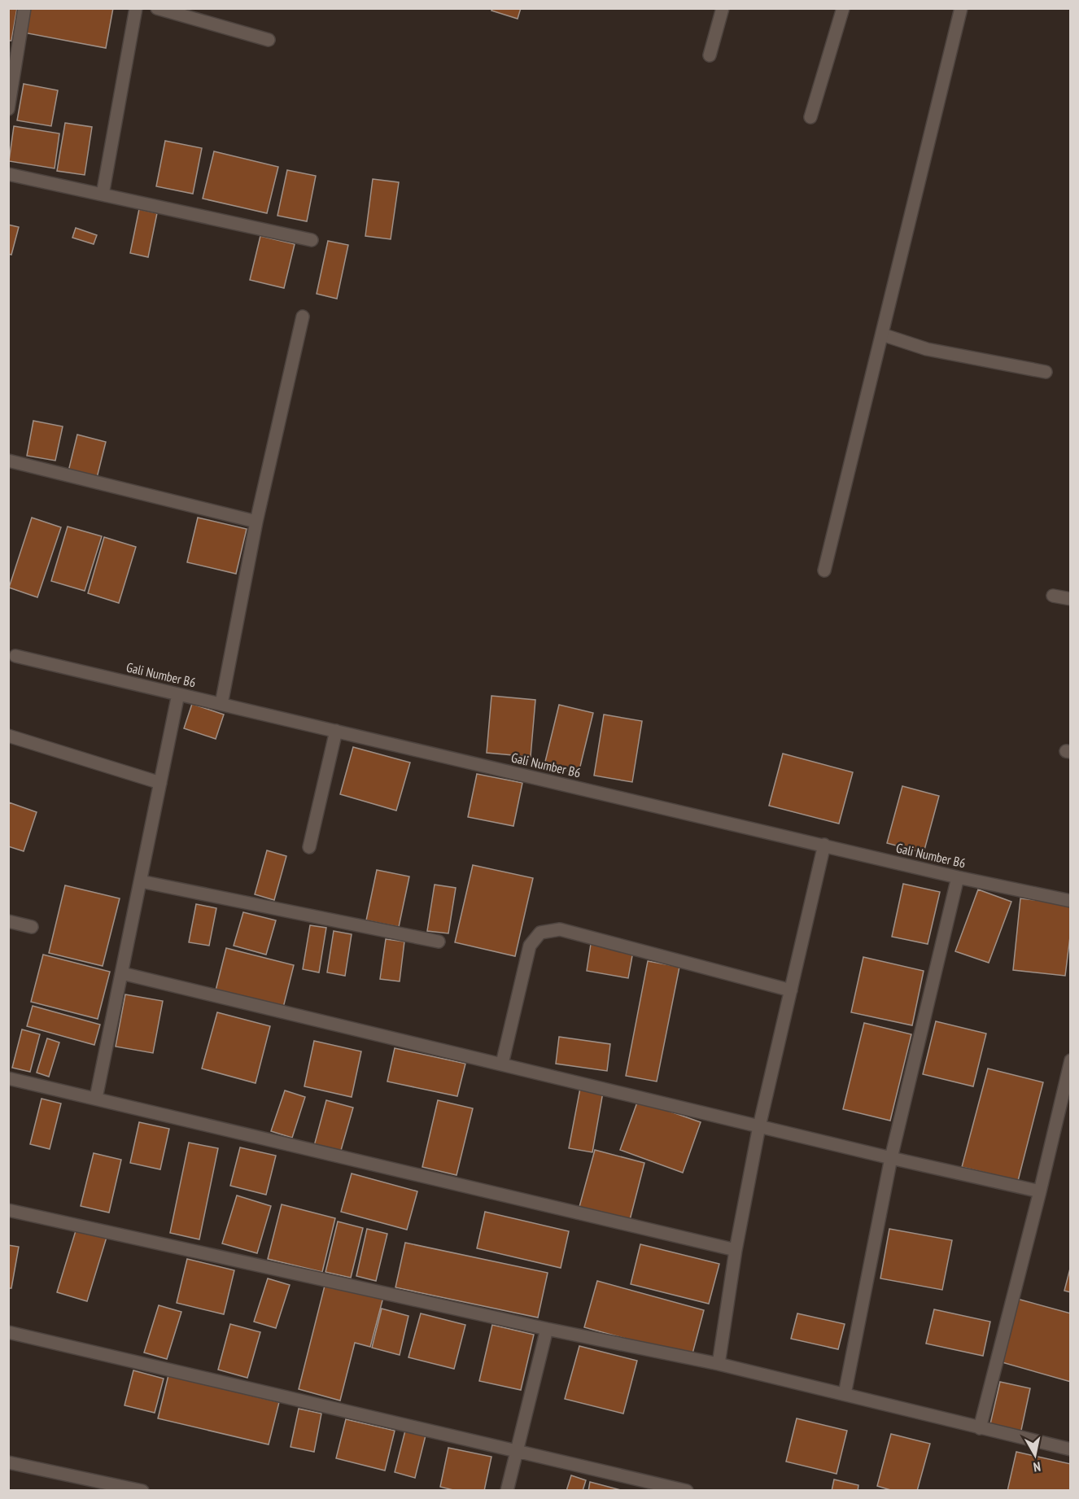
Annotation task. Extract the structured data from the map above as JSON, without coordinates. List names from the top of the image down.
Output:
{
  "streets": {
    "street": ["Gali Number B6"]
  },
  "north": "bottom"
}
